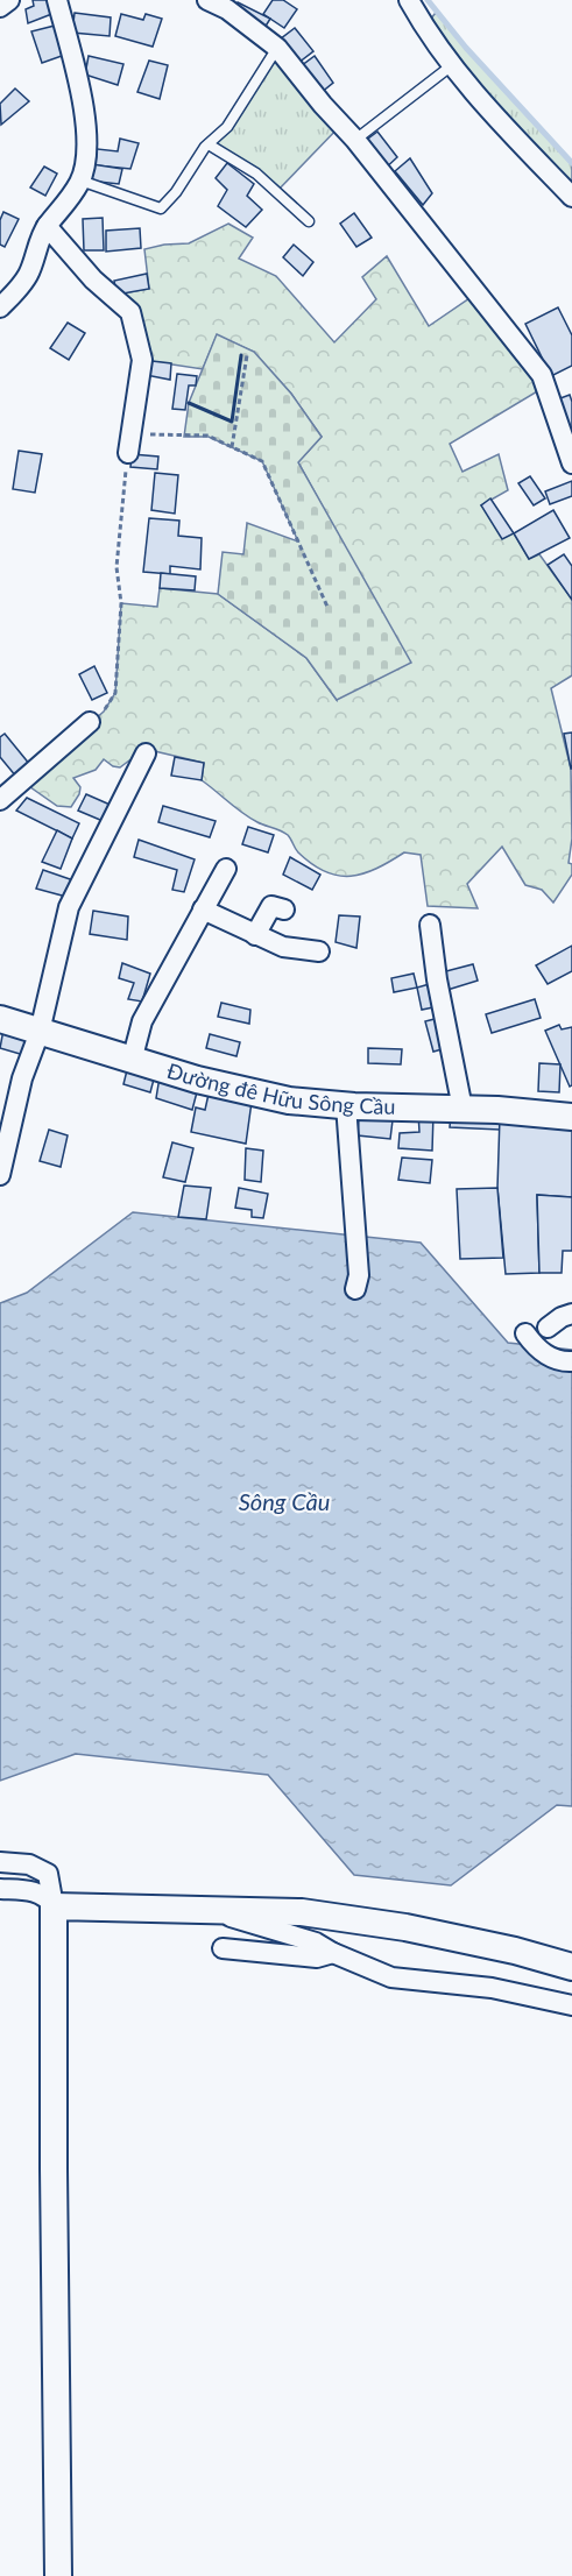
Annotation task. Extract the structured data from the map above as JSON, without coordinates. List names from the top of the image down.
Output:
{
  "streets": {
    "street": ["Đường đê Hữu Sông Cầu"]
  },
  "water": ["Sông Cầu"]
}
